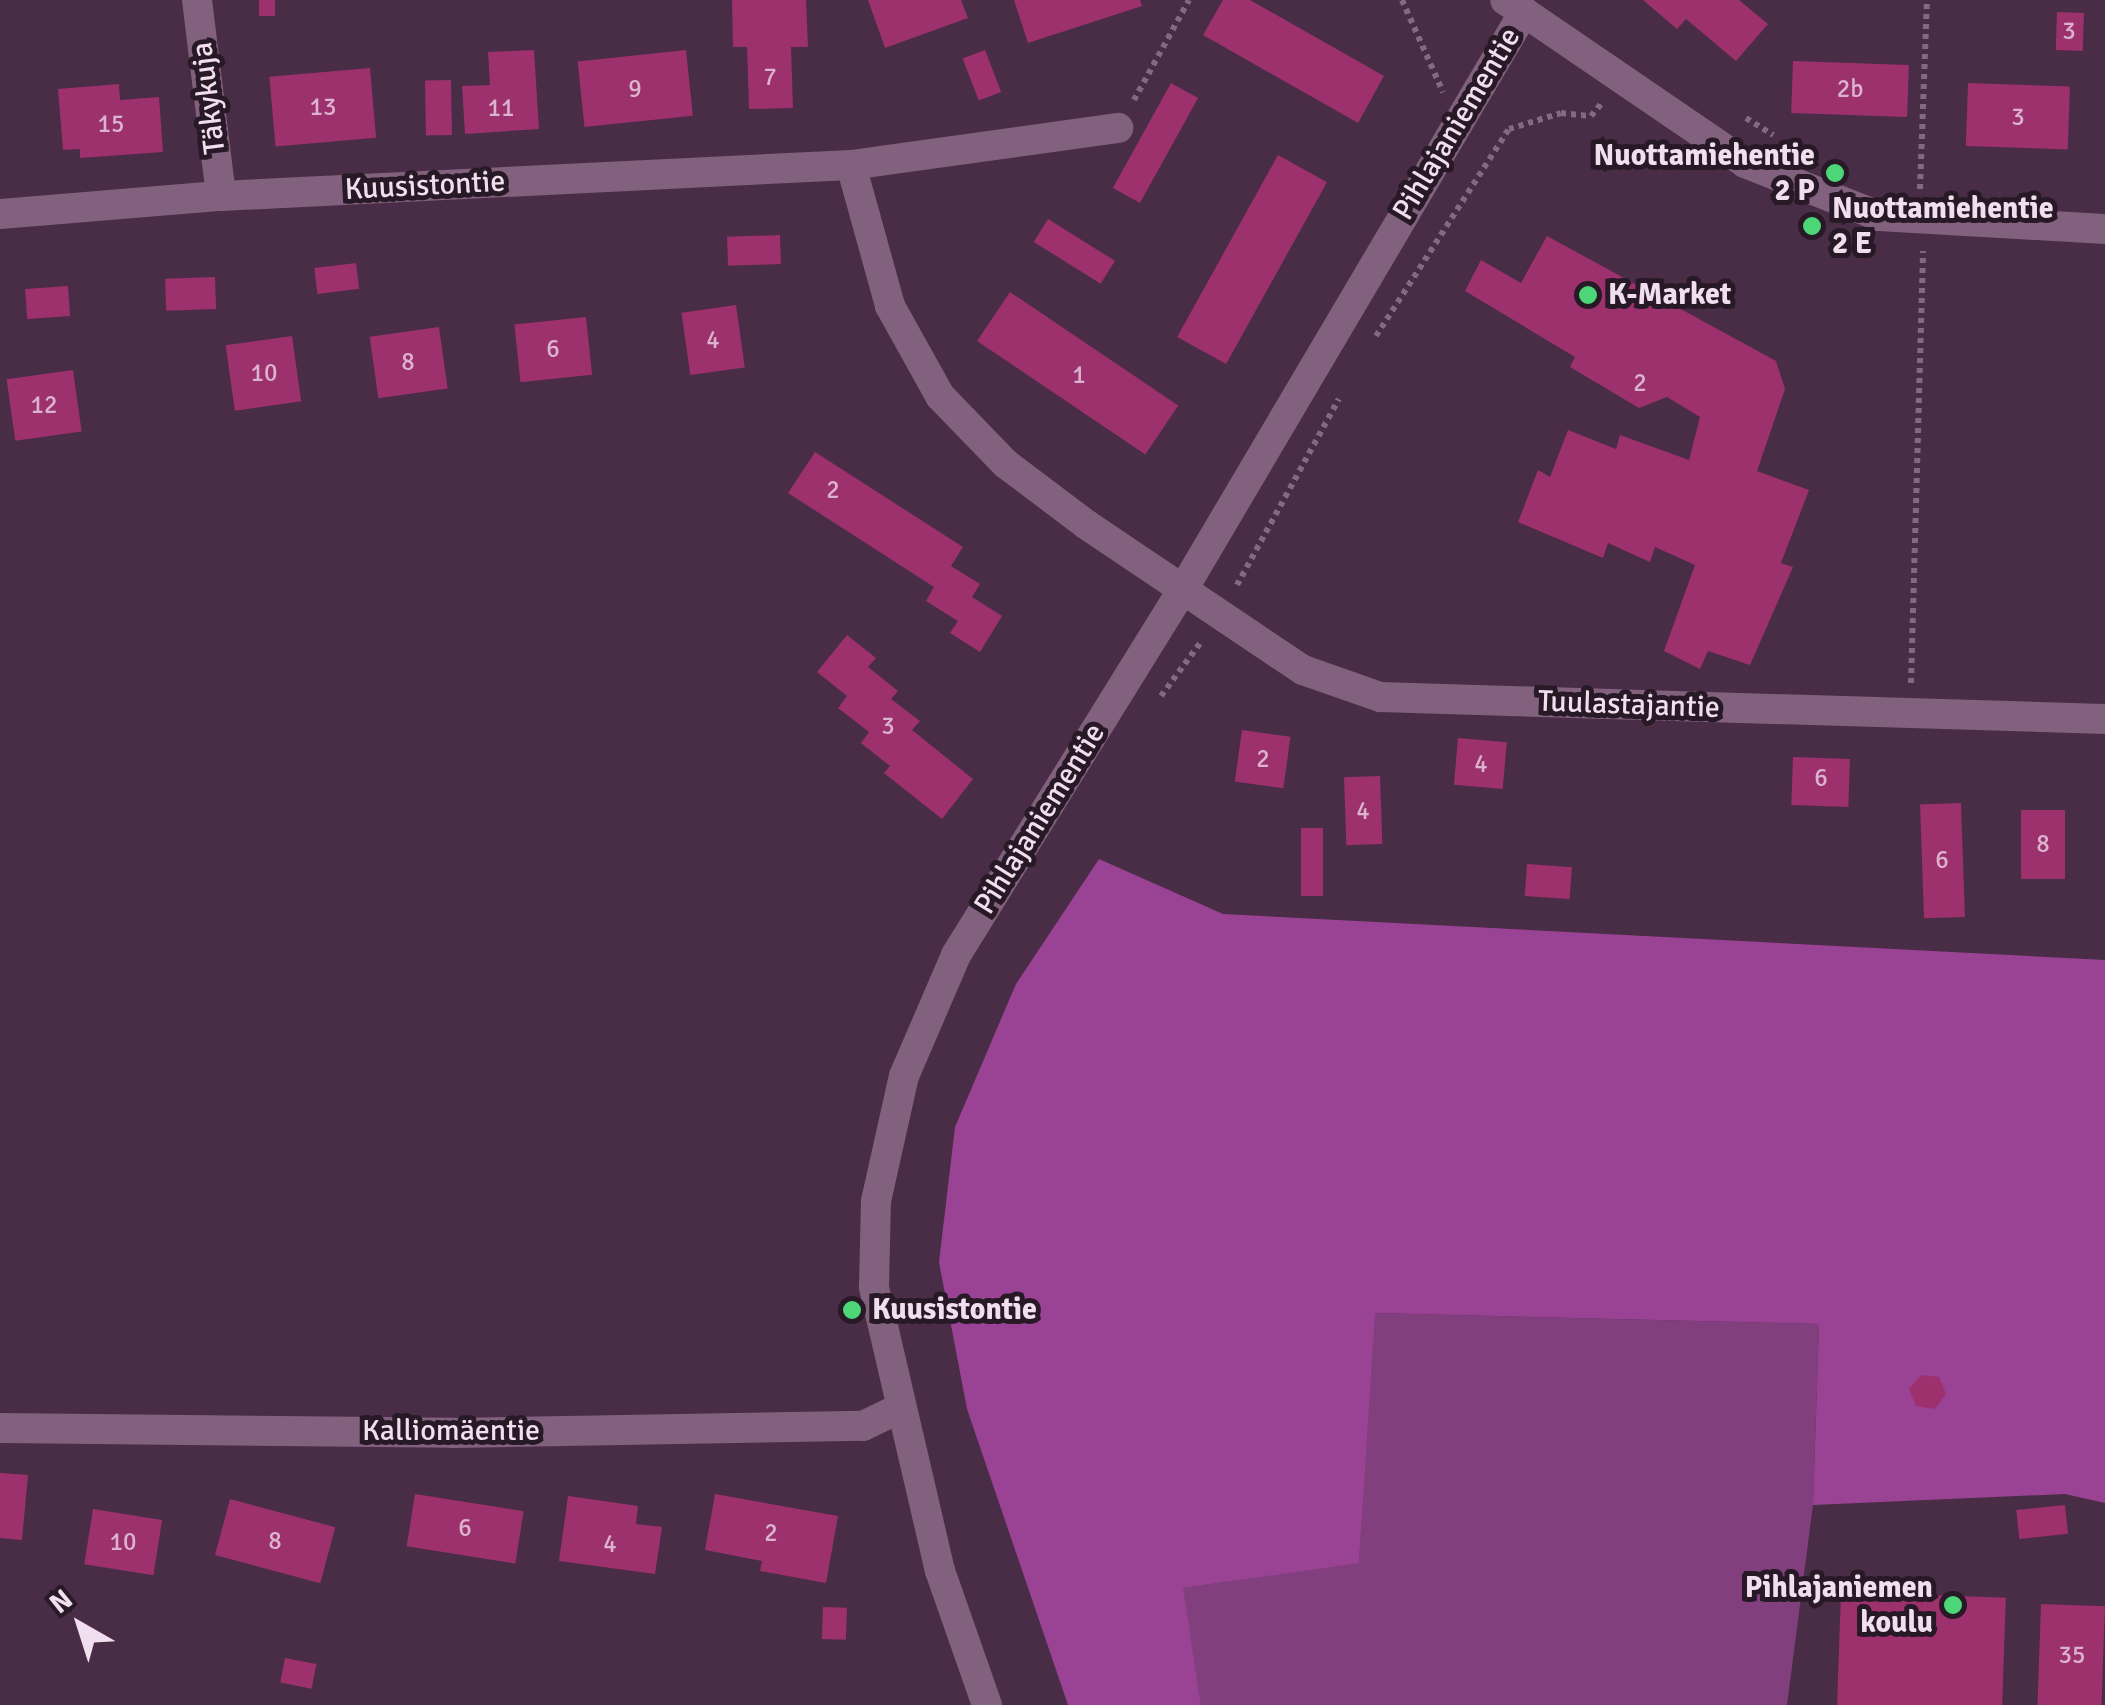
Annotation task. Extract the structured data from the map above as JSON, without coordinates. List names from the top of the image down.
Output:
{
  "streets": {
    "street": [
      "Täkykuja",
      "Pihlajaniementie",
      "Kuusistontie",
      "Tuulastajantie",
      "Kalliomäentie"
    ]
  },
  "crossings": [
    ["Täkykuja", "Kuusistontie"],
    ["Pihlajaniementie", "Tuulastajantie"],
    ["Pihlajaniementie", "Kalliomäentie"]
  ],
  "places": [
    "Nuottamiehentie 2 P",
    "Nuottamiehentie 2 E",
    "K-Market",
    "Kuusistontie",
    "Pihlajaniemen koulu"
  ],
  "house_numbers": [
    "3",
    "7",
    "9",
    "2b",
    "13",
    "11",
    "3",
    "15",
    "4",
    "6",
    "8",
    "10",
    "1",
    "2",
    "12",
    "2",
    "3",
    "2",
    "4",
    "6",
    "4",
    "8",
    "6",
    "6",
    "2",
    "8",
    "10",
    "4",
    "35"
  ],
  "north": "top left"
}
